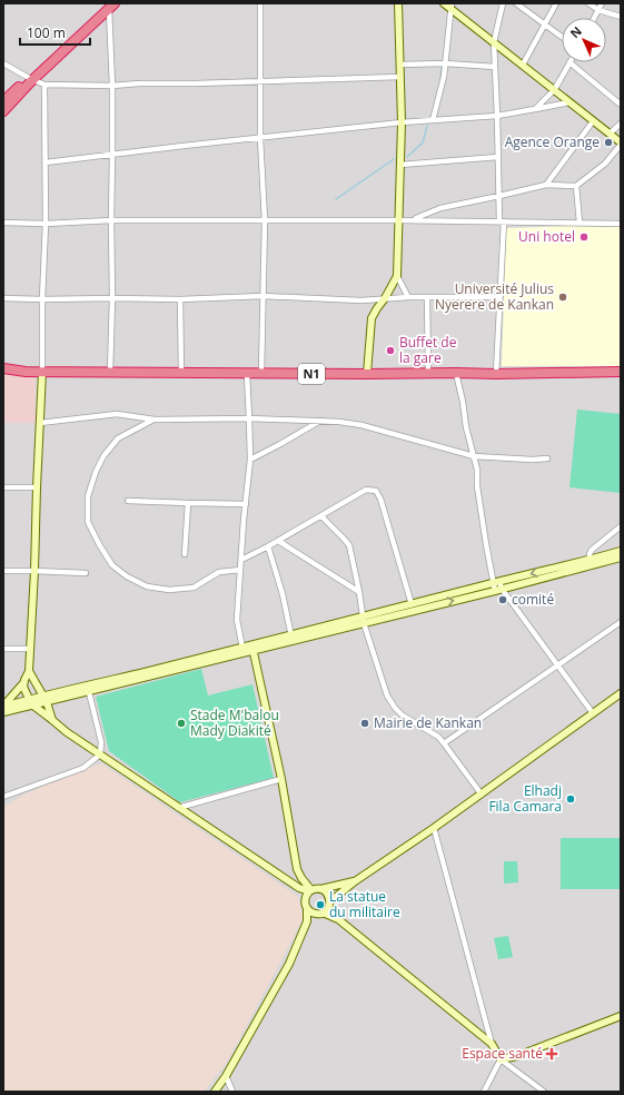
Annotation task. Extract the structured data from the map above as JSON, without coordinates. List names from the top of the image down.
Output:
{
  "streets": {
    "highway": ["N1"]
  },
  "places": {
    "other": [
      "Agence Orange",
      "Uni hotel",
      "Université Julius Nyerere de Kankan",
      "Buffet de la gare",
      "comité",
      "Stade M'balou Mady Diakité",
      "Mairie de Kankan",
      "Elhadj Fila Camara",
      "La statue du militaire"
    ],
    "health": ["Espace santé"]
  },
  "scale_bar": "100 m",
  "north": "top left"
}
